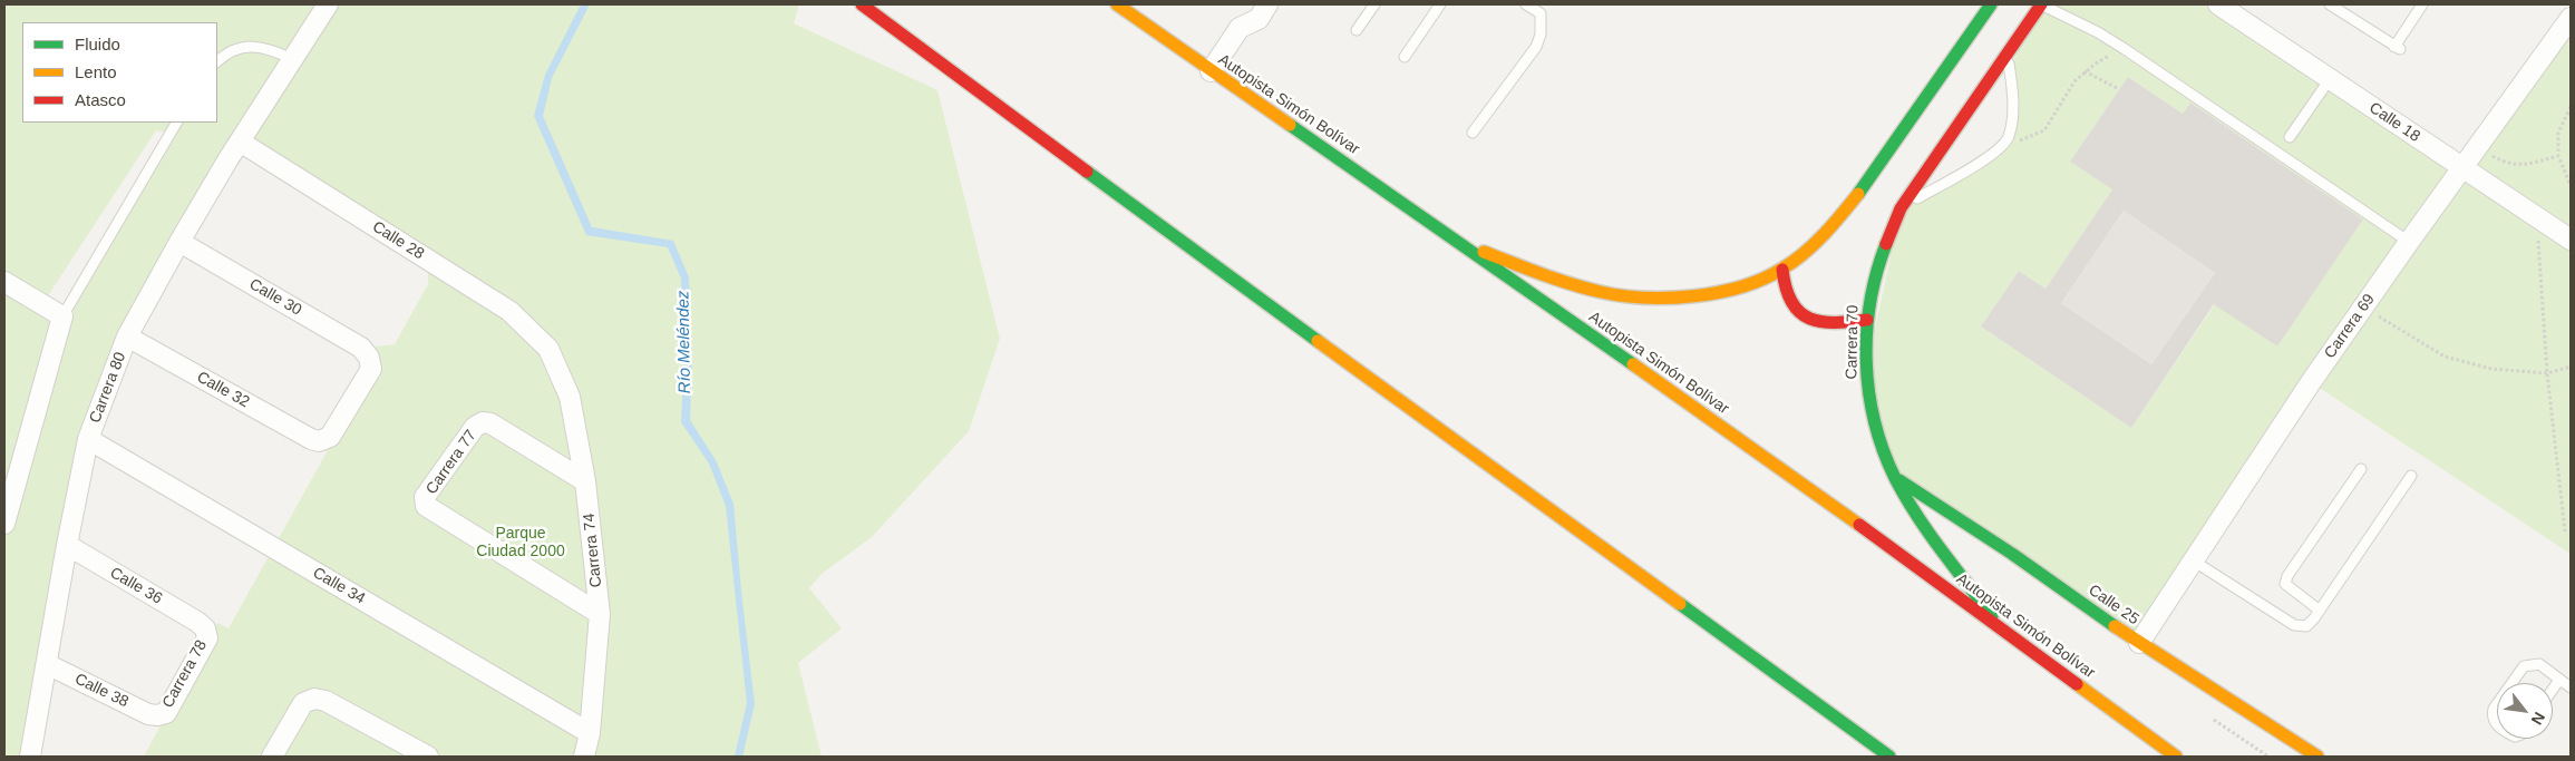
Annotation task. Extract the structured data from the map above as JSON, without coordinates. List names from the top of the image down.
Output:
{
  "streets": {
    "main road": ["Autopista Simón Bolívar", "Carrera 70", "Calle 25"],
    "street": [
      "Calle 18",
      "Calle 28",
      "Calle 30",
      "Carrera 69",
      "Carrera 80",
      "Calle 32",
      "Carrera 77",
      "Carrera 74",
      "Calle 36",
      "Calle 34",
      "Carrera 78",
      "Calle 38"
    ]
  },
  "crossings": [
    ["Autopista Simón Bolívar", "Carrera 70"],
    ["Calle 18", "Carrera 69"],
    ["Calle 28", "Carrera 80"],
    ["Calle 28", "Carrera 74"],
    ["Calle 30", "Carrera 80"],
    ["Calle 30", "Calle 32"],
    ["Carrera 69", "Calle 25"],
    ["Carrera 70", "Calle 25"],
    ["Carrera 80", "Calle 32"],
    ["Carrera 80", "Calle 36"],
    ["Carrera 80", "Calle 34"],
    ["Carrera 80", "Calle 38"],
    ["Carrera 77", "Carrera 74"],
    ["Carrera 74", "Calle 34"],
    ["Calle 36", "Carrera 78"],
    ["Carrera 78", "Calle 38"]
  ],
  "water": ["Río Meléndez"],
  "parks": ["Parque Ciudad 2000"],
  "legend": ["Fluido", "Lento", "Atasco"],
  "north": "bottom right"
}
